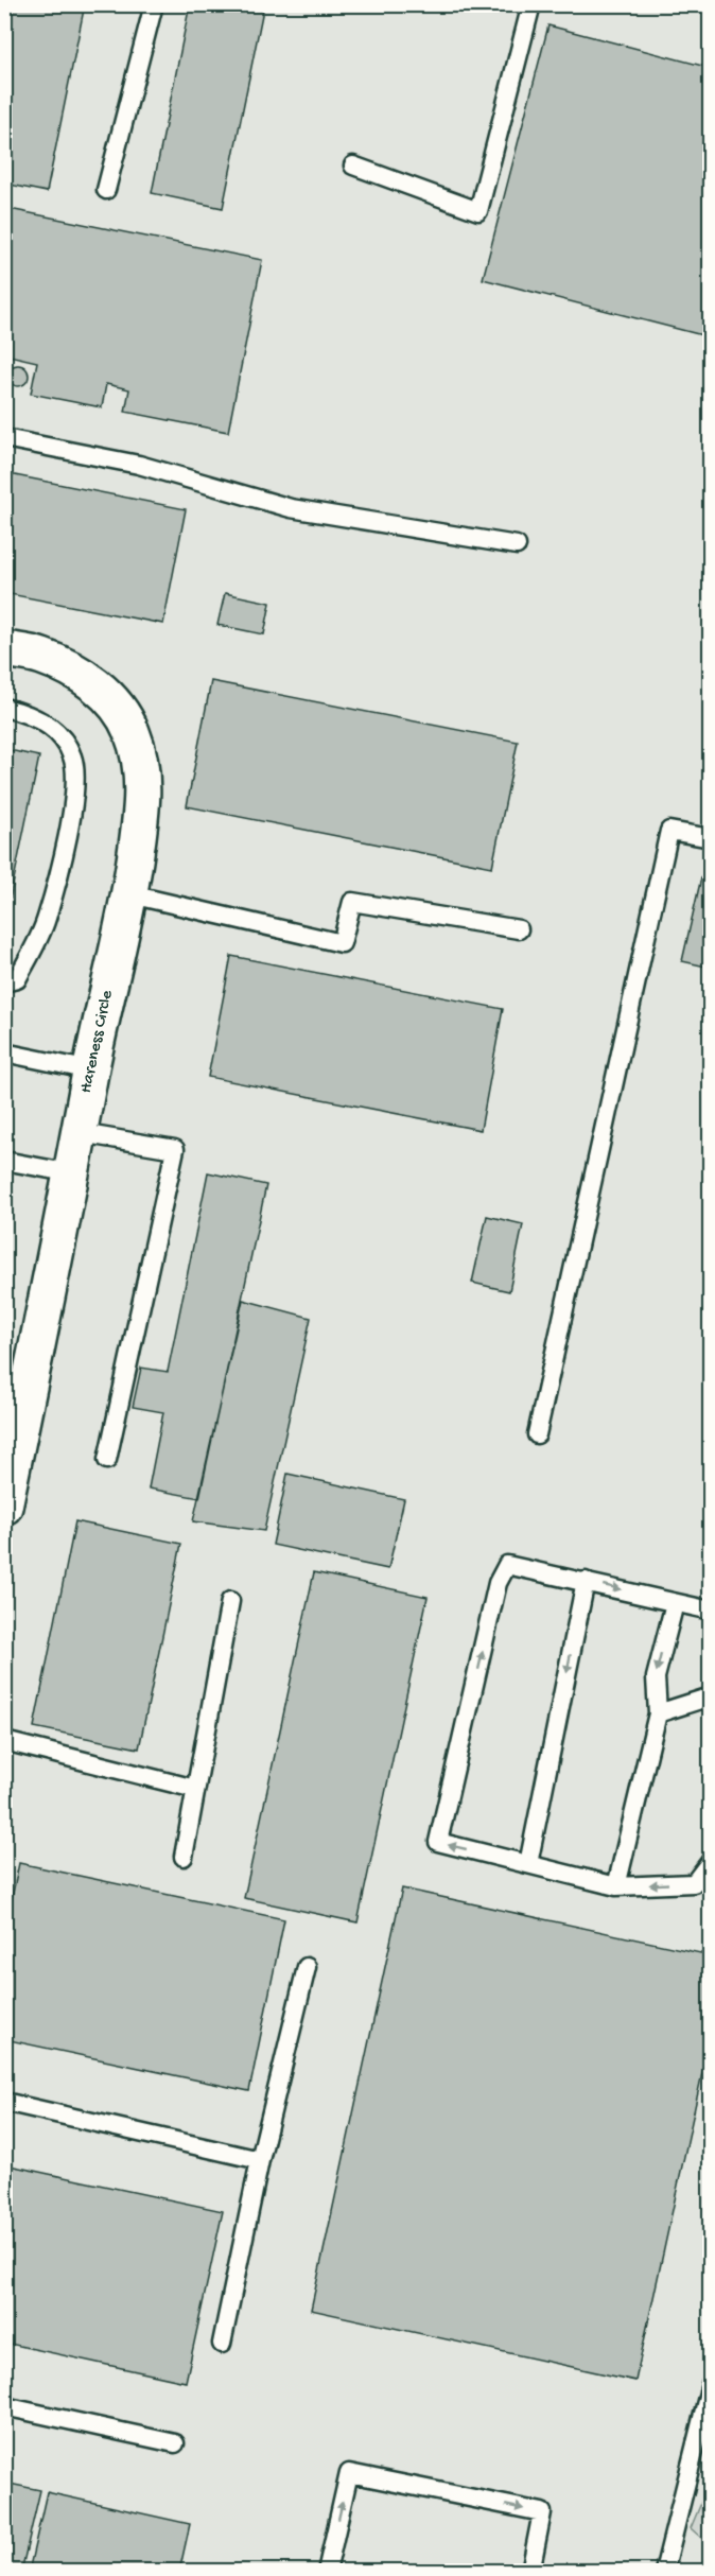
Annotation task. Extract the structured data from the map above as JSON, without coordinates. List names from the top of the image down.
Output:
{
  "streets": {
    "street": ["Hareness Circle"]
  }
}
